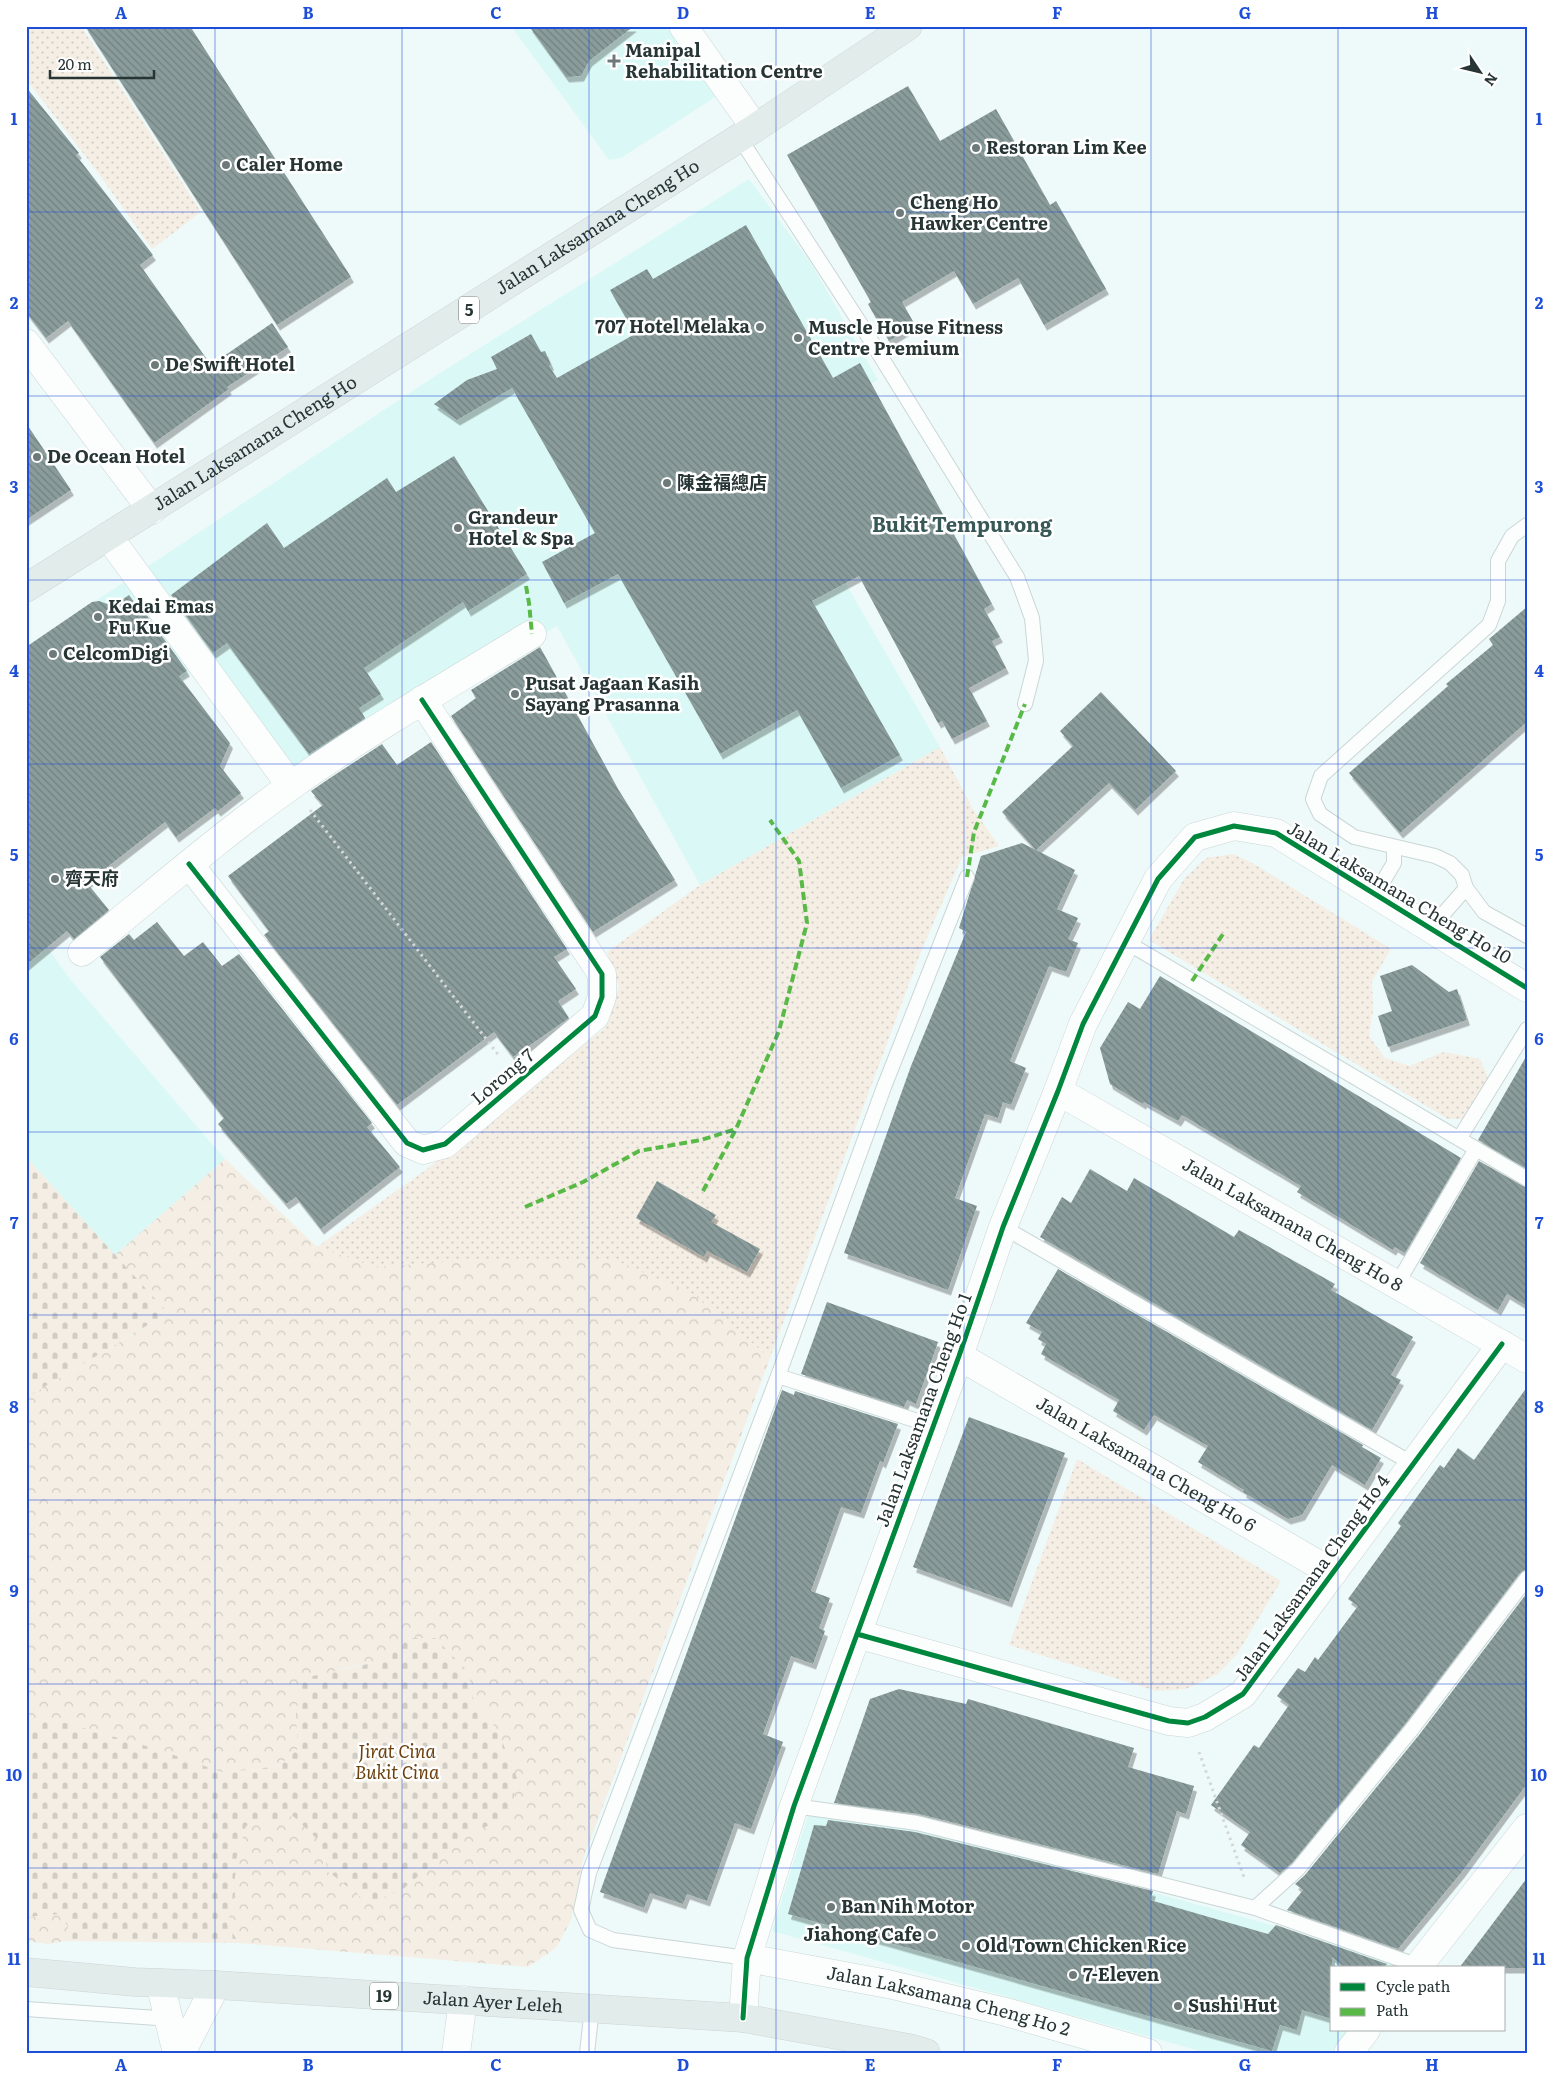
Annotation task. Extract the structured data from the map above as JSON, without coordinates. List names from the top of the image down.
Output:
{
  "streets": {
    "main road": [
      "Jalan Laksamana Cheng Ho",
      "5",
      "19",
      "Jalan Ayer Leleh"
    ],
    "street": [
      "Jalan Laksamana Cheng Ho 10",
      "Lorong 7",
      "Jalan Laksamana Cheng Ho 8",
      "Jalan Laksamana Cheng Ho 1",
      "Jalan Laksamana Cheng Ho 6",
      "Jalan Laksamana Cheng Ho 4",
      "Jalan Laksamana Cheng Ho 2"
    ]
  },
  "crossings": [
    ["Jalan Laksamana Cheng Ho 10", "Jalan Laksamana Cheng Ho 1"],
    ["Jalan Laksamana Cheng Ho 8", "Jalan Laksamana Cheng Ho 1"],
    ["Jalan Laksamana Cheng Ho 8", "Jalan Laksamana Cheng Ho 4"],
    ["Jalan Laksamana Cheng Ho 1", "Jalan Laksamana Cheng Ho 6"],
    ["Jalan Laksamana Cheng Ho 1", "Jalan Laksamana Cheng Ho 4"],
    ["Jalan Laksamana Cheng Ho 1", "Jalan Ayer Leleh"],
    ["Jalan Laksamana Cheng Ho 1", "Jalan Laksamana Cheng Ho 2"],
    ["Jalan Laksamana Cheng Ho 6", "Jalan Laksamana Cheng Ho 4"]
  ],
  "districts": ["Bukit Tempurong"],
  "parks": ["Jirat Cina Bukit Cina"],
  "places": {
    "health": ["Manipal Rehabilitation Centre"],
    "other": [
      "Restoran Lim Kee",
      "Caler Home",
      "Cheng Ho Hawker Centre",
      "707 Hotel Melaka",
      "Muscle House Fitness Centre Premium",
      "De Swift Hotel",
      "De Ocean Hotel",
      "陳金福總店",
      "Grandeur Hotel & Spa",
      "Kedai Emas Fu Kue",
      "CelcomDigi",
      "Pusat Jagaan Kasih Sayang Prasanna",
      "齊天府",
      "Ban Nih Motor",
      "Jiahong Cafe",
      "Old Town Chicken Rice",
      "7-Eleven",
      "Sushi Hut"
    ]
  },
  "legend": ["Cycle path", "Path"],
  "scale_bar": "20 m",
  "north": "bottom right",
  "grid": {
    "columns": [
      "A",
      "B",
      "C",
      "D",
      "E",
      "F",
      "G",
      "H"
    ],
    "rows": [
      "1",
      "2",
      "3",
      "4",
      "5",
      "6",
      "7",
      "8",
      "9",
      "10",
      "11"
    ]
  }
}
